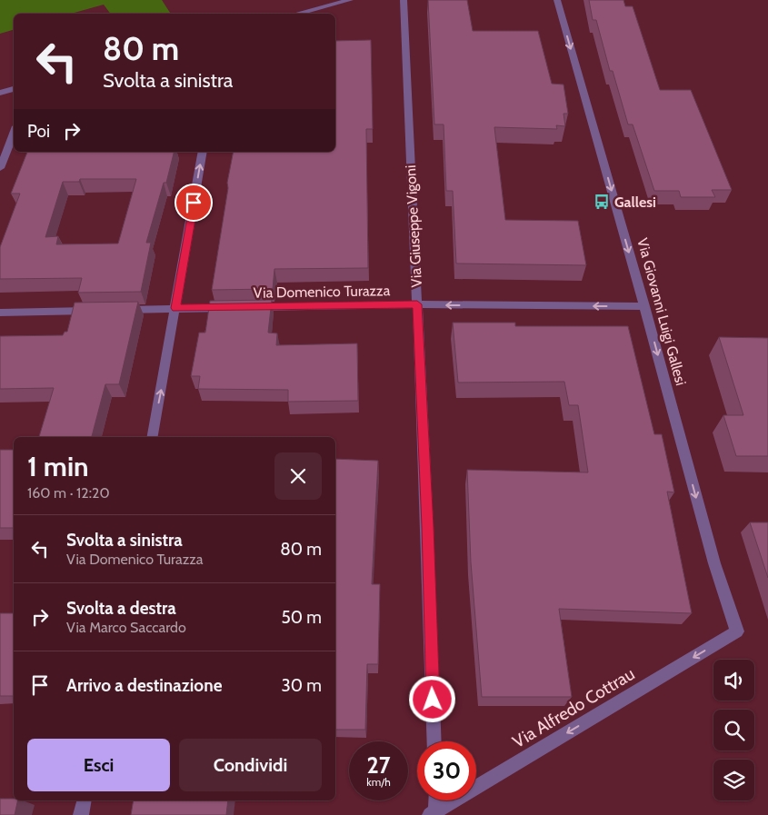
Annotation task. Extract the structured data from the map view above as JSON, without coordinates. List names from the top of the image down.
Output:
{
  "streets": {
    "street": [
      "Via Giuseppe Vigoni",
      "Via Domenico Turazza",
      "Via Giovanni Luigi Gallesi",
      "Via Alfredo Cottrau"
    ]
  },
  "crossings": [
    ["Via Giuseppe Vigoni", "Via Domenico Turazza"],
    ["Via Domenico Turazza", "Via Giovanni Luigi Gallesi"],
    ["Via Giovanni Luigi Gallesi", "Via Alfredo Cottrau"]
  ],
  "one_way": ["Via Domenico Turazza", "Via Giovanni Luigi Gallesi", "Via Alfredo Cottrau"],
  "places": {
    "bus stop": ["Gallesi"]
  },
  "page": {
    "turn": ["80 m", "Svolta a sinistra"],
    "then": "Poi",
    "heading": ["1 min", "160 m · 12:20"],
    "list": [
      {
        "name": "Svolta a sinistra",
        "note": "Via Domenico Turazza",
        "value": "80 m"
      },
      {
        "name": "Svolta a destra",
        "note": "Via Marco Saccardo",
        "value": "50 m"
      },
      {
        "name": "Arrivo a destinazione",
        "value": "30 m"
      }
    ],
    "buttons": ["Esci", "Condividi"],
    "speed": "27 km/h",
    "limit": "30"
  }
}
